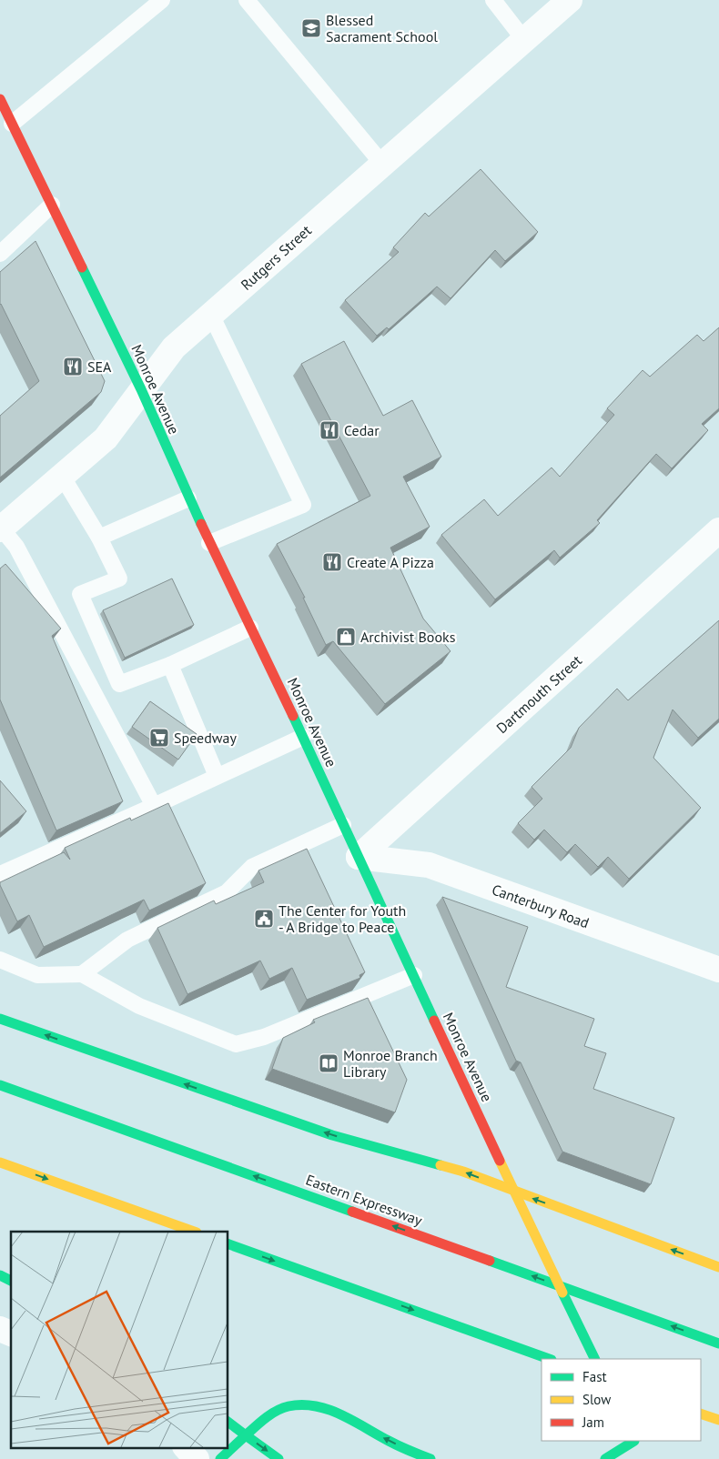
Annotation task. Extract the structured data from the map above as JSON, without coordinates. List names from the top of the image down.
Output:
{
  "streets": {
    "main road": ["Monroe Avenue", "Eastern Expressway"],
    "street": ["Rutgers Street", "Dartmouth Street", "Canterbury Road"]
  },
  "crossings": [
    ["Rutgers Street", "Monroe Avenue"],
    ["Monroe Avenue", "Dartmouth Street"],
    ["Monroe Avenue", "Canterbury Road"],
    ["Dartmouth Street", "Canterbury Road"]
  ],
  "places": {
    "school or university": ["Blessed Sacrament School"],
    "restaurant": ["SEA", "Cedar", "Create A Pizza"],
    "shop": ["Archivist Books"],
    "supermarket": ["Speedway"],
    "public building": ["The Center for Youth - A Bridge to Peace"],
    "library": ["Monroe Branch Library"]
  },
  "legend": ["Fast", "Slow", "Jam"]
}
